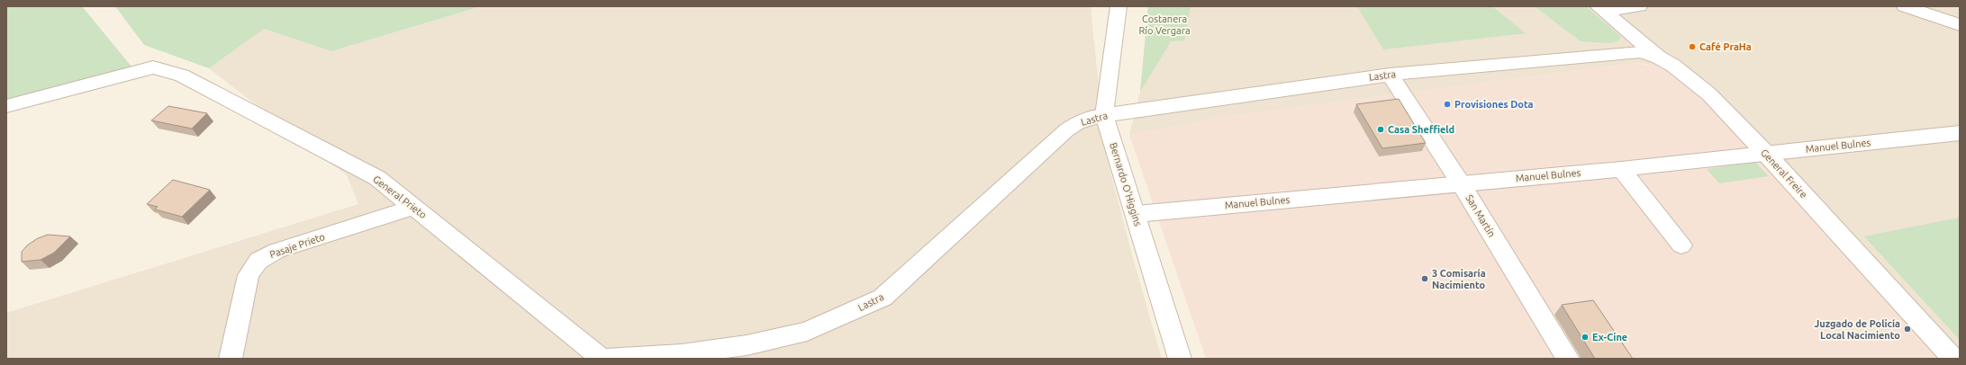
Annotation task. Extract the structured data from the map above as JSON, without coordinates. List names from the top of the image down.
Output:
{
  "streets": {
    "street": [
      "Lastra",
      "Manuel Bulnes",
      "General Freire",
      "Bernardo O'Higgins",
      "General Prieto",
      "San Martín",
      "Pasaje Prieto"
    ]
  },
  "crossings": [
    ["Lastra", "General Freire"],
    ["Lastra", "Bernardo O'Higgins"],
    ["Lastra", "General Prieto"],
    ["Lastra", "San Martín"],
    ["Manuel Bulnes", "General Freire"],
    ["Manuel Bulnes", "Bernardo O'Higgins"],
    ["Manuel Bulnes", "San Martín"],
    ["General Prieto", "Pasaje Prieto"]
  ],
  "parks": ["Costanera Río Vergara"],
  "places": [
    "Café PraHa",
    "Provisiones Dota",
    "Casa Sheffield",
    "3 Comisaría Nacimiento",
    "Juzgado de Policía Local Nacimiento",
    "Ex-Cine"
  ]
}
